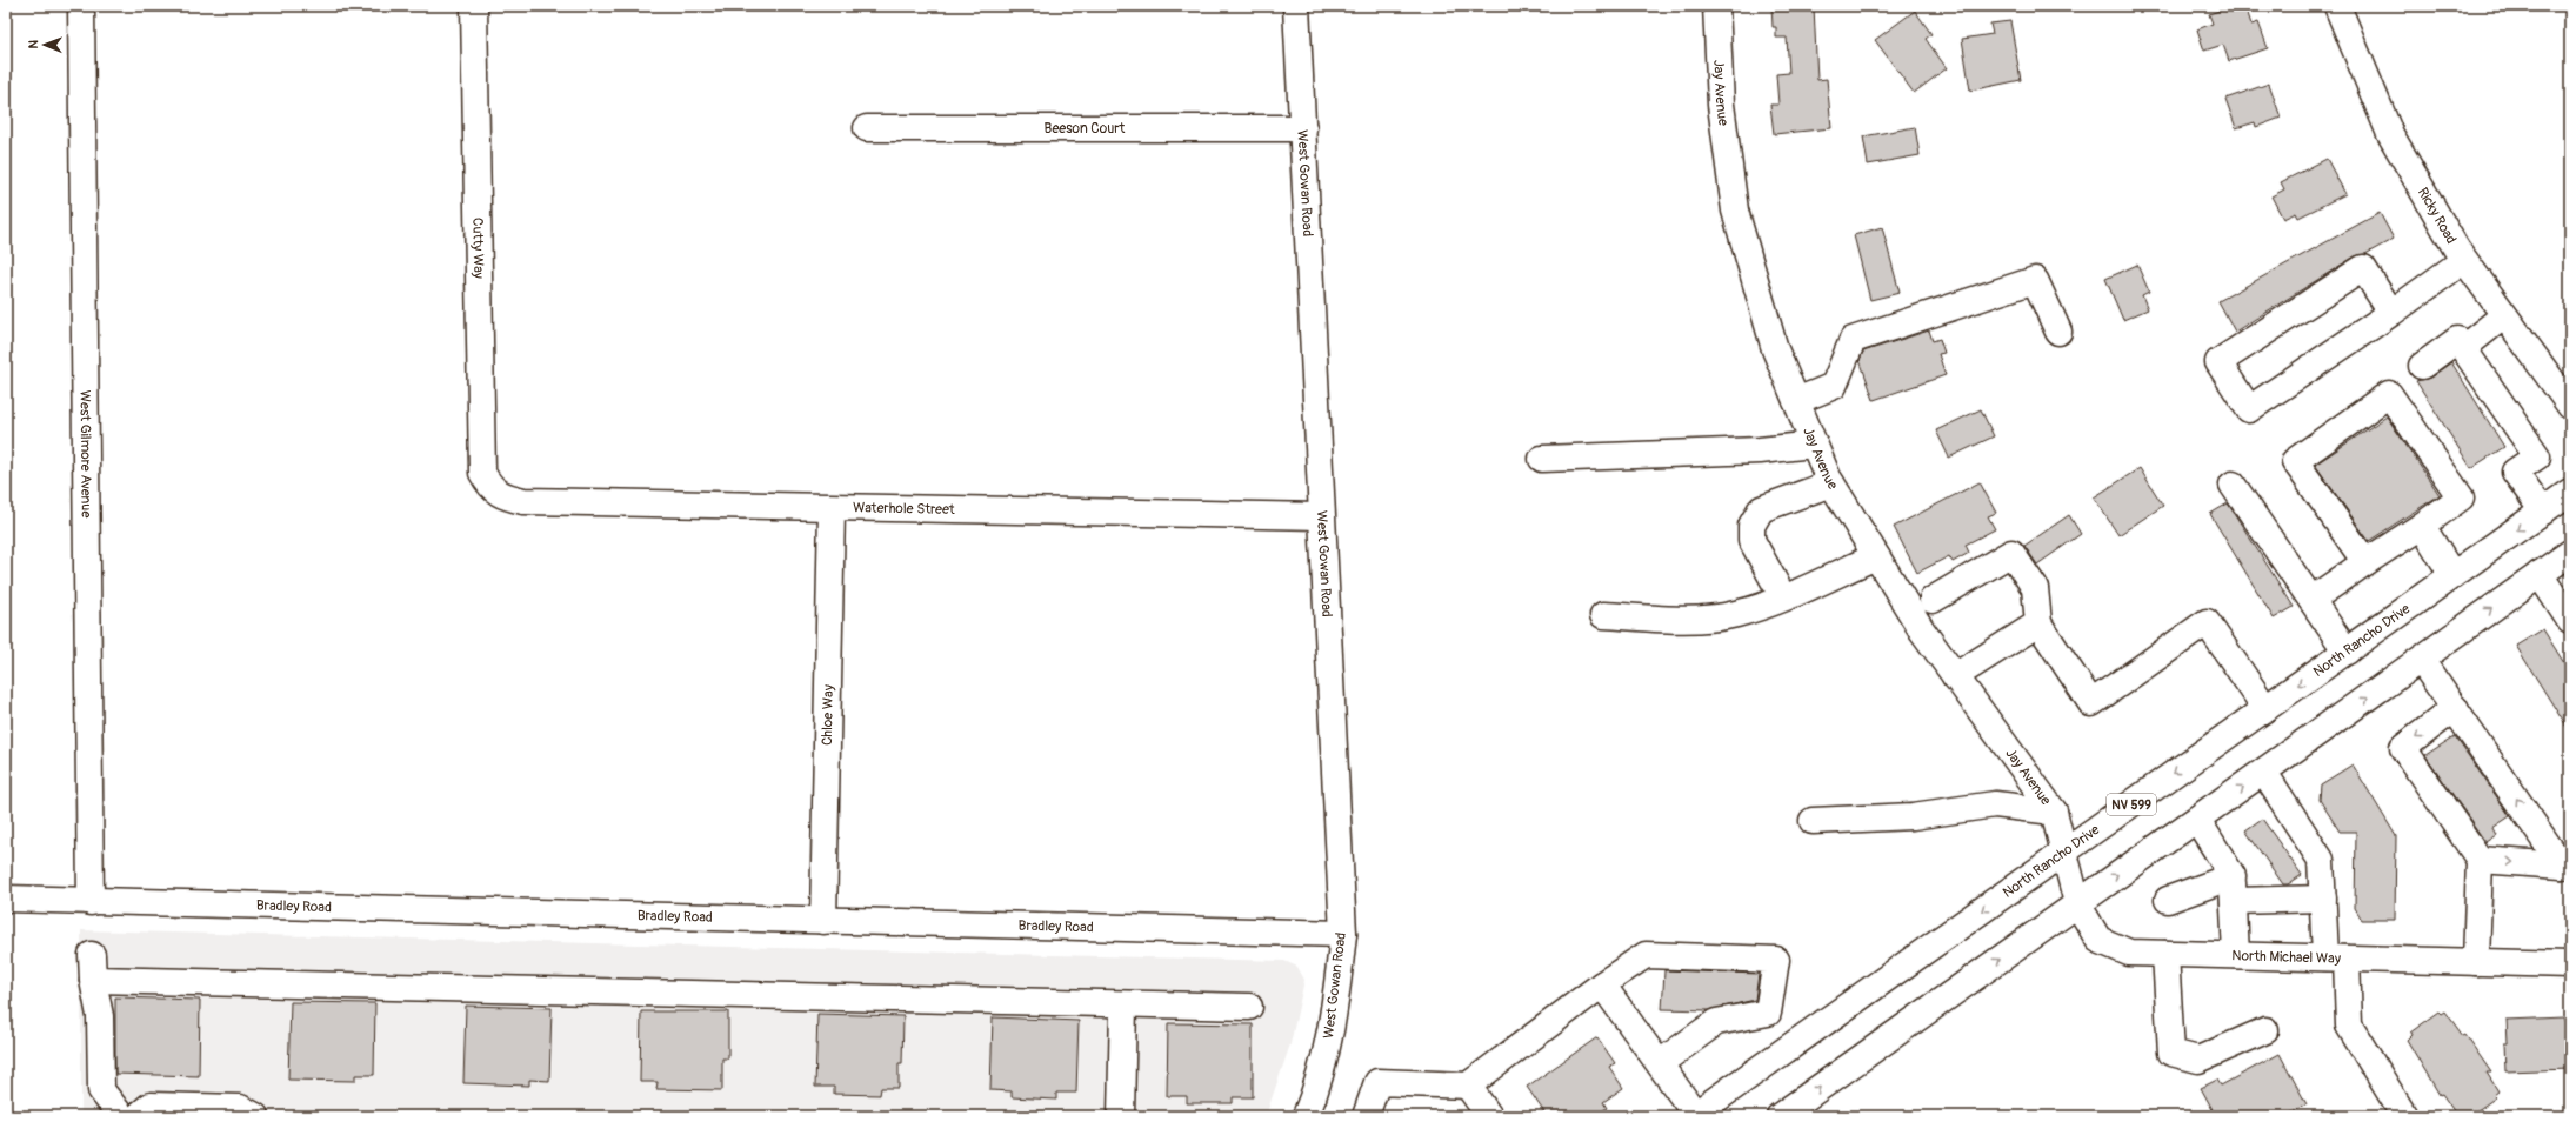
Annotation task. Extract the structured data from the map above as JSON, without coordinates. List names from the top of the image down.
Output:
{
  "streets": {
    "street": [
      "Jay Avenue",
      "Beeson Court",
      "West Gowan Road",
      "Ricky Road",
      "Cutty Way",
      "West Gilmore Avenue",
      "Waterhole Street",
      "North Rancho Drive",
      "Chloe Way",
      "NV 599",
      "Bradley Road",
      "North Michael Way"
    ]
  },
  "crossings": [
    ["Jay Avenue", "North Rancho Drive"],
    ["Jay Avenue", "North Michael Way"],
    ["Beeson Court", "West Gowan Road"],
    ["West Gowan Road", "Waterhole Street"],
    ["West Gowan Road", "Bradley Road"],
    ["Cutty Way", "Waterhole Street"],
    ["West Gilmore Avenue", "Bradley Road"],
    ["Waterhole Street", "Chloe Way"],
    ["North Rancho Drive", "North Michael Way"],
    ["Chloe Way", "Bradley Road"]
  ],
  "north": "left"
}
